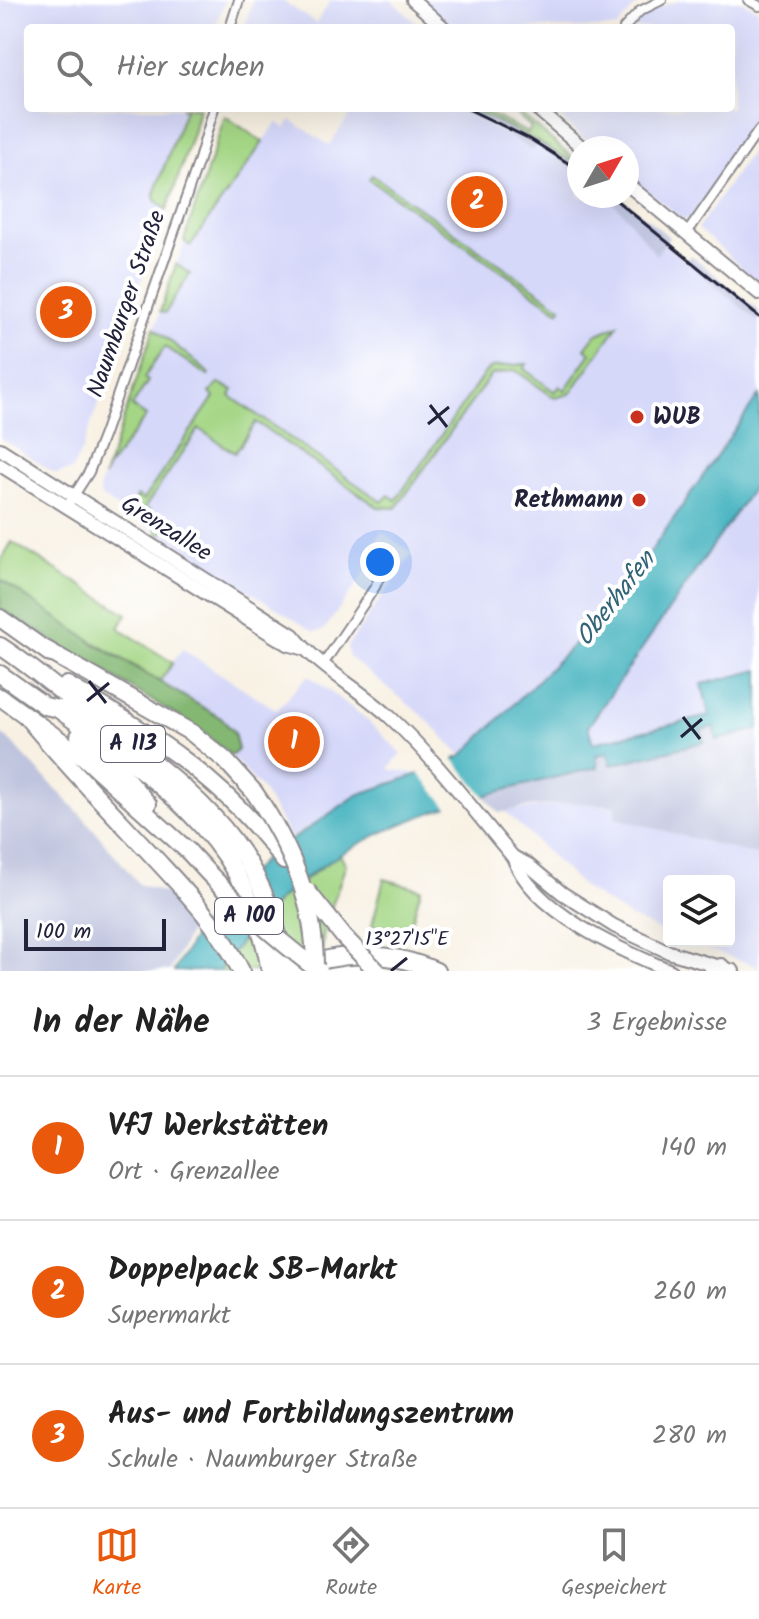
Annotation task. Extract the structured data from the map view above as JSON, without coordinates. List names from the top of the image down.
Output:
{
  "streets": {
    "highway": ["A 113", "A 100"],
    "main road": ["Grenzallee"],
    "street": ["Naumburger Straße"]
  },
  "crossings": [
    ["Naumburger Straße", "Grenzallee"],
    ["A 113", "A 100"]
  ],
  "water": ["Oberhafen"],
  "places": ["WUB", "Rethmann"],
  "scale_bar": "100 m",
  "north": "top right",
  "page": {
    "search": "Hier suchen",
    "pins": ["2", "3", "1"],
    "scale": "100 m",
    "heading": ["In der Nähe", "3 Ergebnisse"],
    "list": [
      {
        "mark": "1",
        "name": "VfJ Werkstätten",
        "note": "Ort · Grenzallee",
        "value": "140 m"
      },
      {
        "mark": "2",
        "name": "Doppelpack SB-Markt",
        "note": "Supermarkt",
        "value": "260 m"
      },
      {
        "mark": "3",
        "name": "Aus- und Fortbildungszentrum",
        "note": "Schule · Naumburger Straße",
        "value": "280 m"
      }
    ],
    "nav": ["Karte", "Route", "Gespeichert"]
  },
  "coordinates": ["13°27'15\"E"]
}
